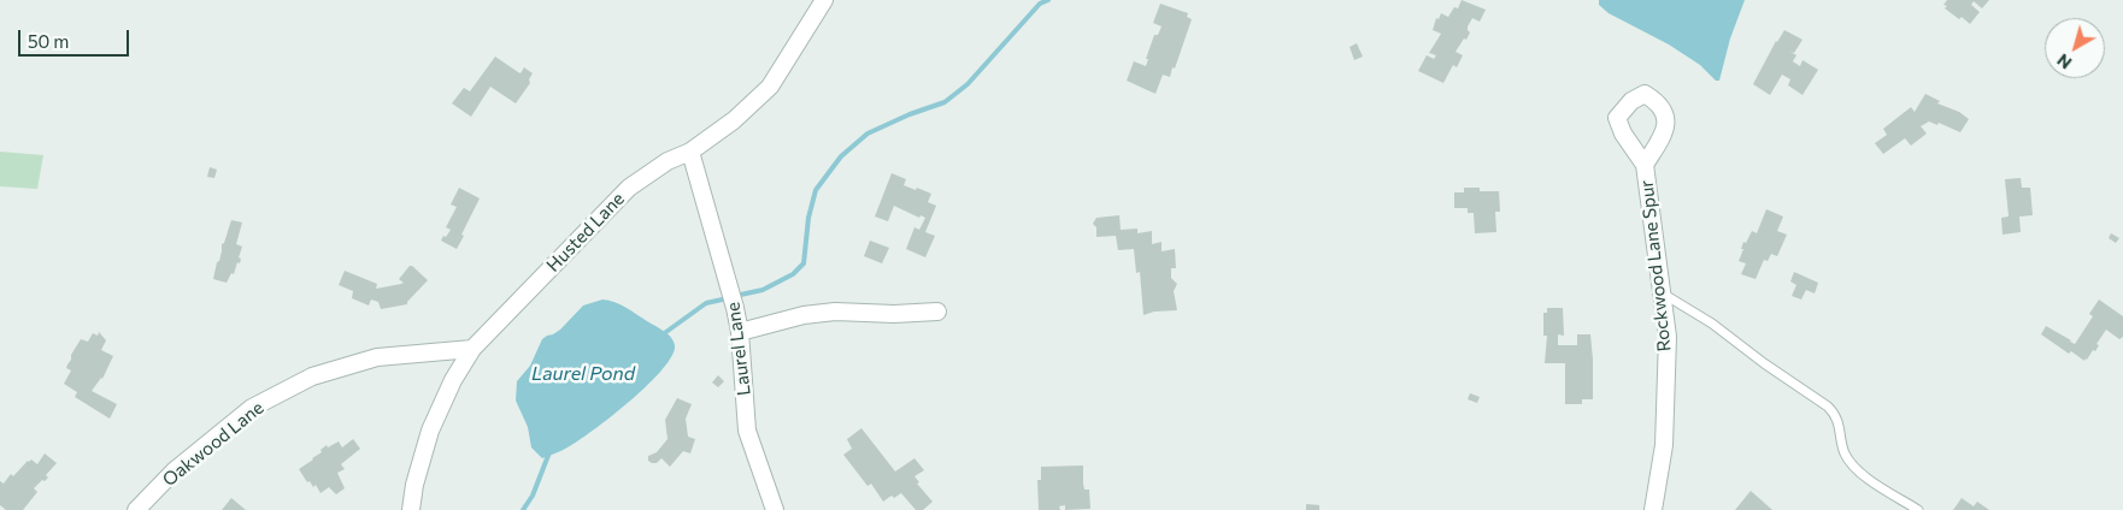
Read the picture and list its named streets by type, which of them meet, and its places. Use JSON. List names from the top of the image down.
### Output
{
  "streets": {
    "street": [
      "Husted Lane",
      "Rockwood Lane Spur",
      "Laurel Lane",
      "Oakwood Lane"
    ]
  },
  "crossings": [
    ["Husted Lane", "Laurel Lane"],
    ["Husted Lane", "Oakwood Lane"]
  ],
  "water": ["Laurel Pond"],
  "scale_bar": "50 m",
  "north": "bottom left"
}
